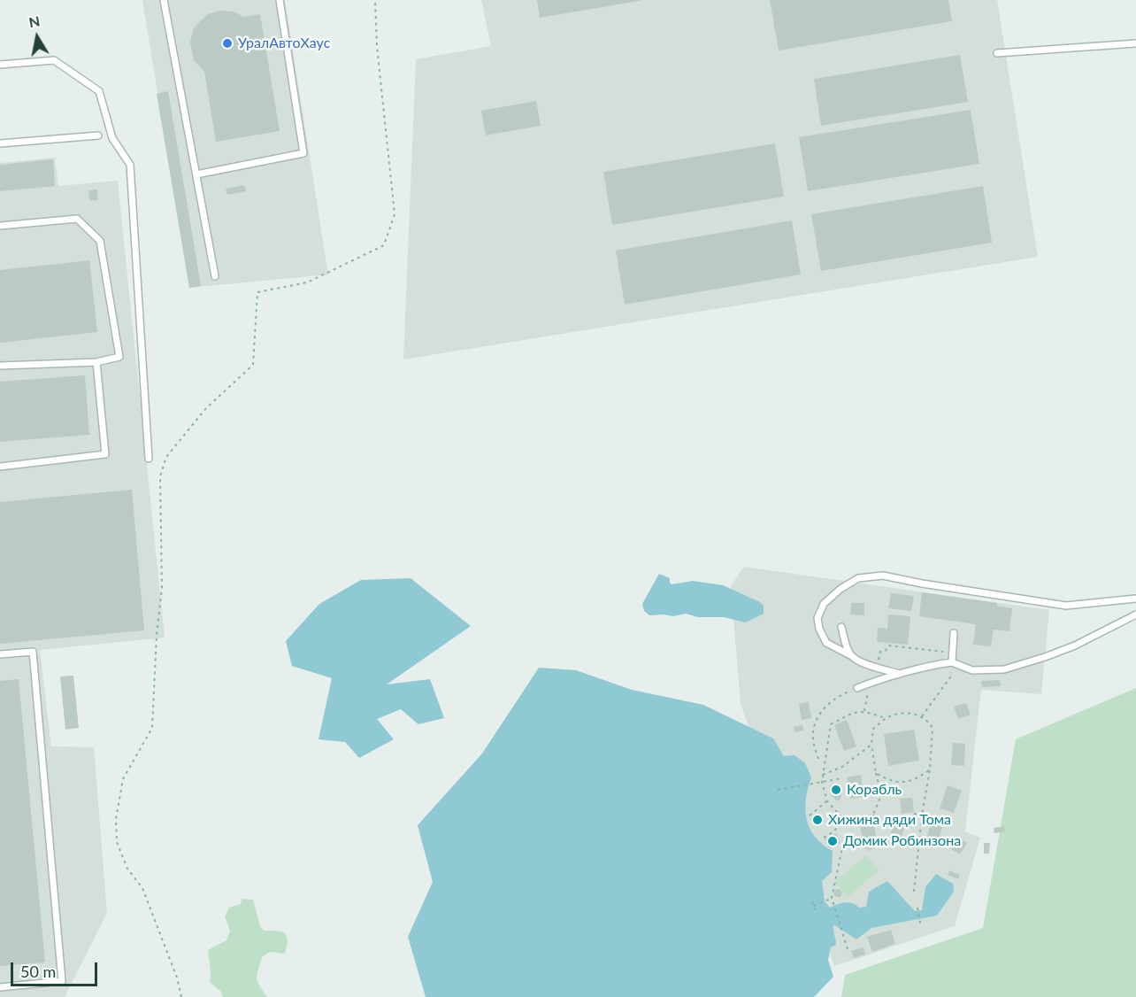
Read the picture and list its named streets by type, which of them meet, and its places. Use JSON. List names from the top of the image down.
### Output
{
  "places": [
    "УралАвтоХаус",
    "Корабль",
    "Хижина дяди Тома",
    "Домик Робинзона"
  ],
  "scale_bar": "50 m",
  "north": "top"
}
